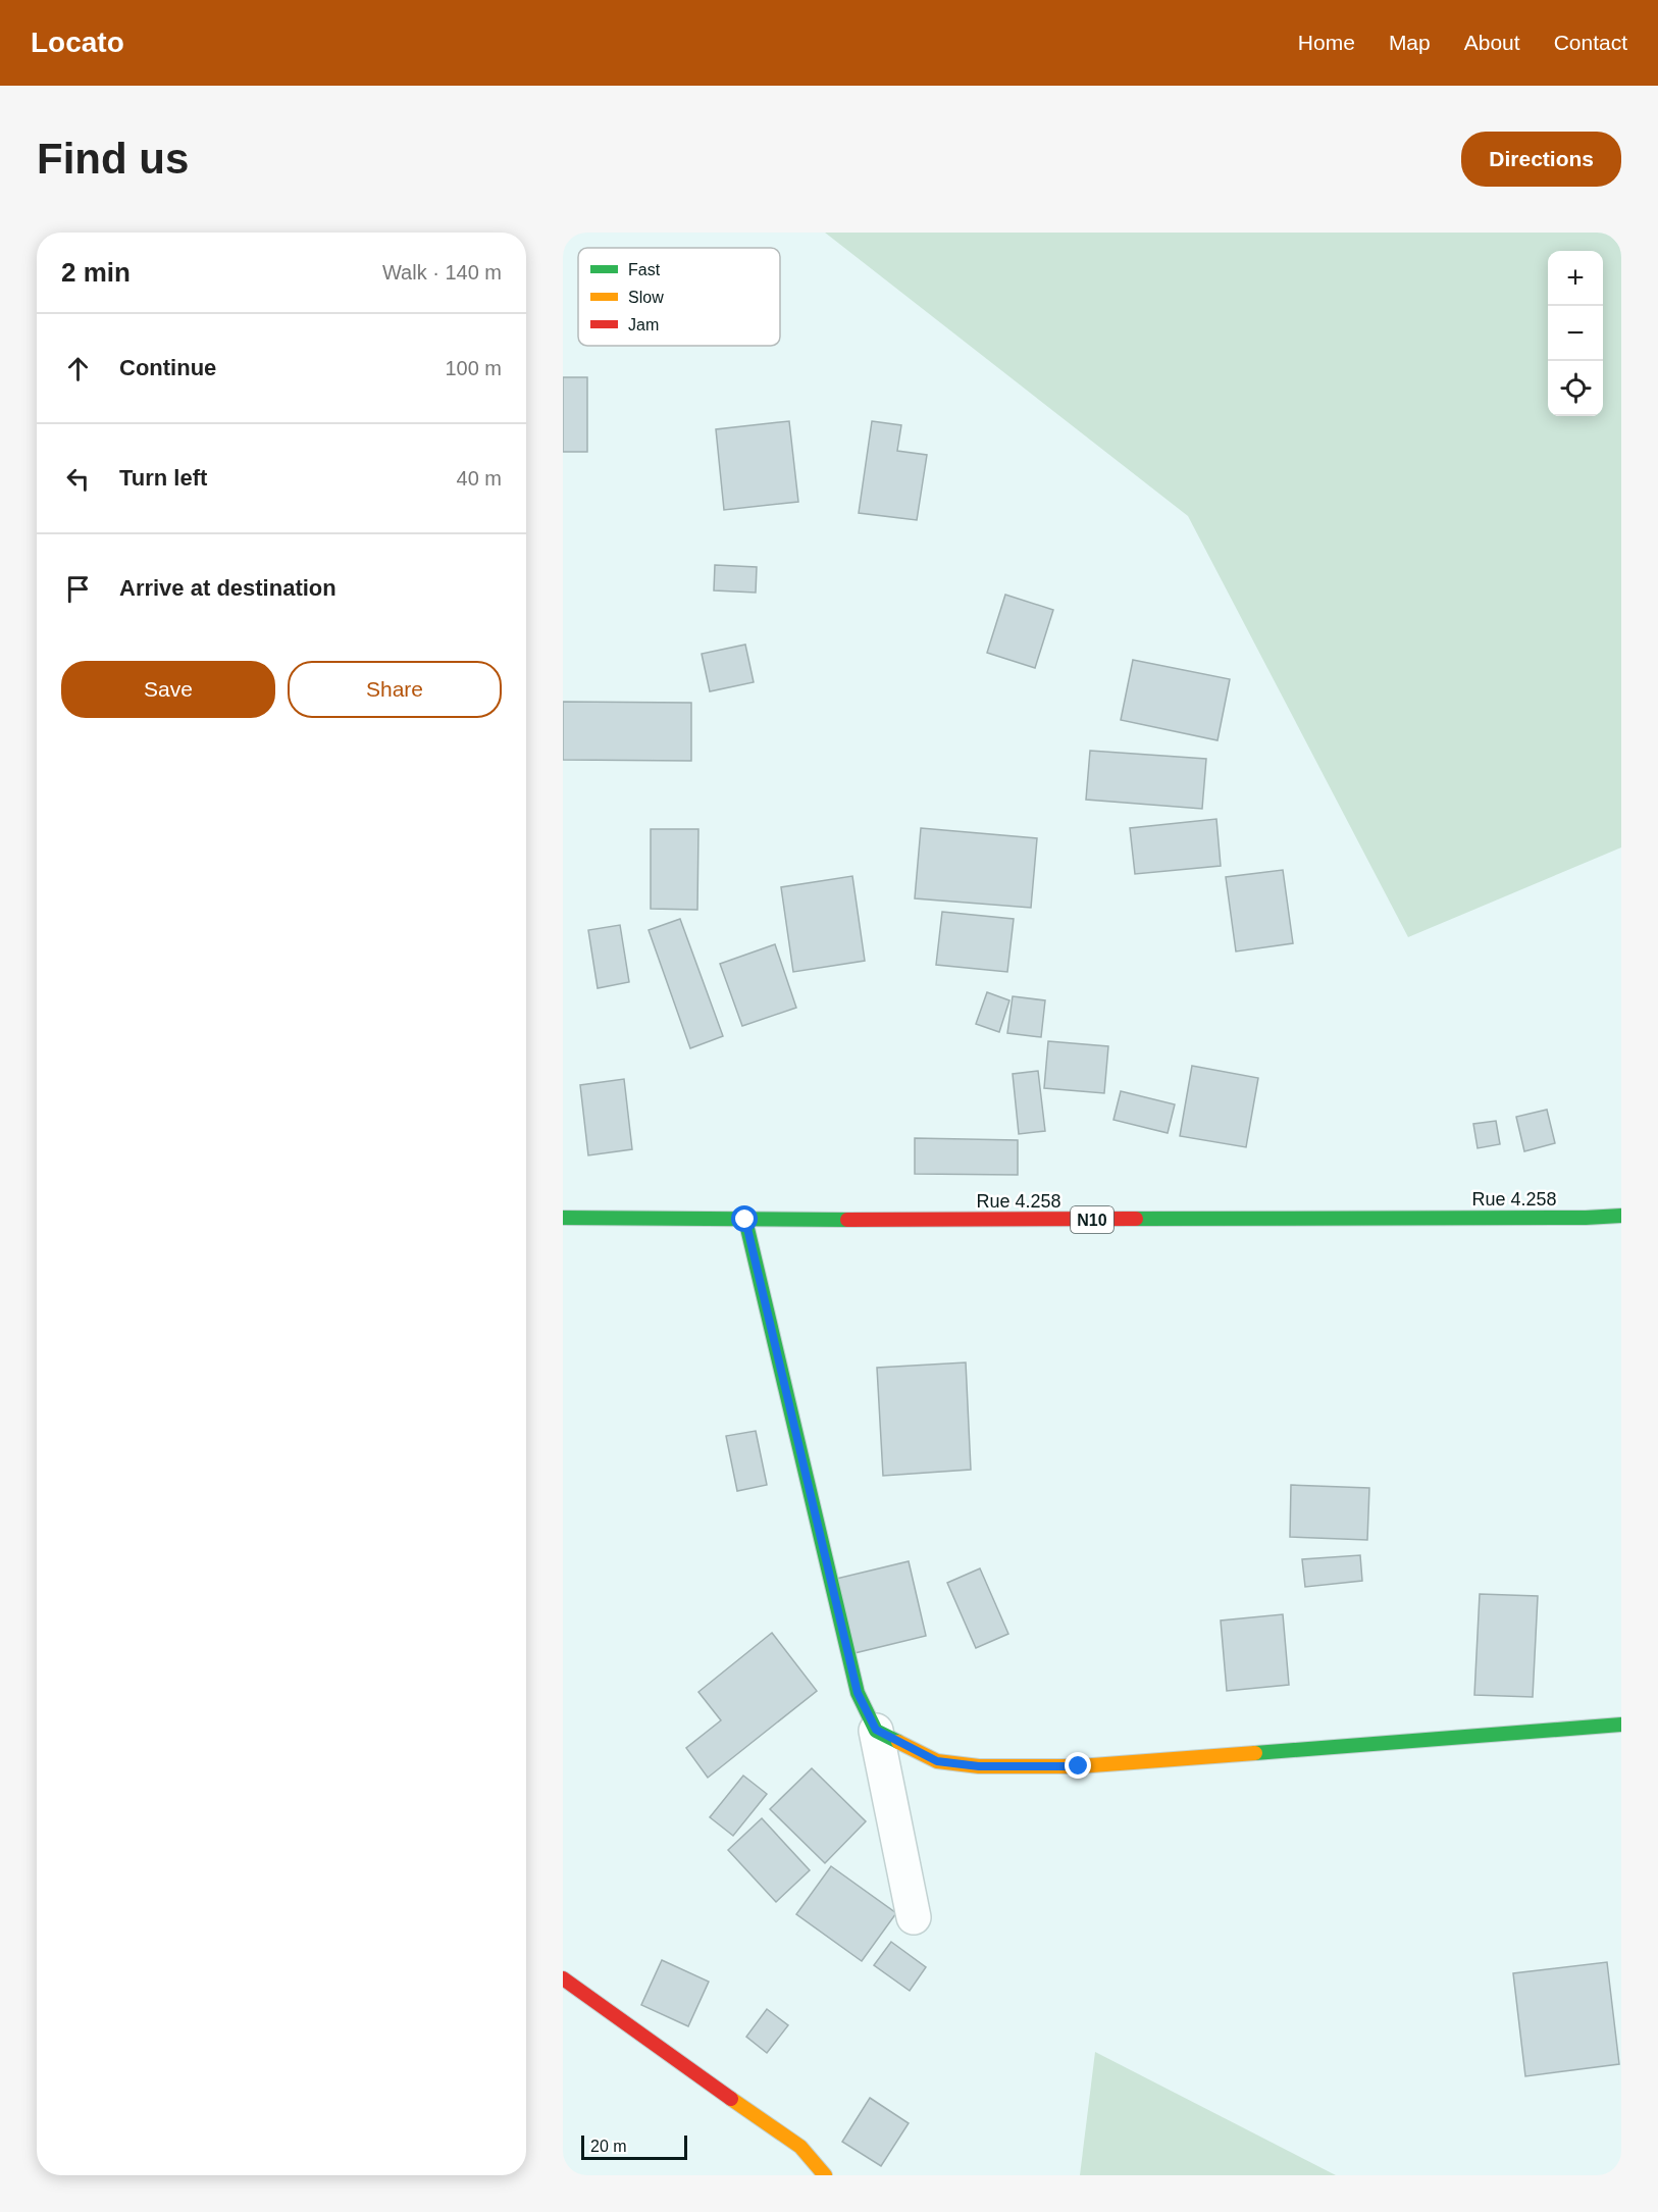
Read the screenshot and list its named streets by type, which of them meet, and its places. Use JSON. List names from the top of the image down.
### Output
{
  "streets": {
    "main road": ["Rue 4.258", "N10"]
  },
  "legend": ["Fast", "Slow", "Jam"],
  "scale_bar": "20 m",
  "page": {
    "header": "Locato",
    "nav": [
      "Home",
      "Map",
      "About",
      "Contact"
    ],
    "buttons": [
      "Directions",
      ["Save", "Share"]
    ],
    "title": "Find us",
    "heading": ["2 min", "Walk · 140 m"],
    "map_buttons": ["+", "−"],
    "list": [
      ["Continue", "100 m"],
      ["Turn left", "40 m"],
      "Arrive at destination"
    ],
    "scale": "20 m"
  }
}
